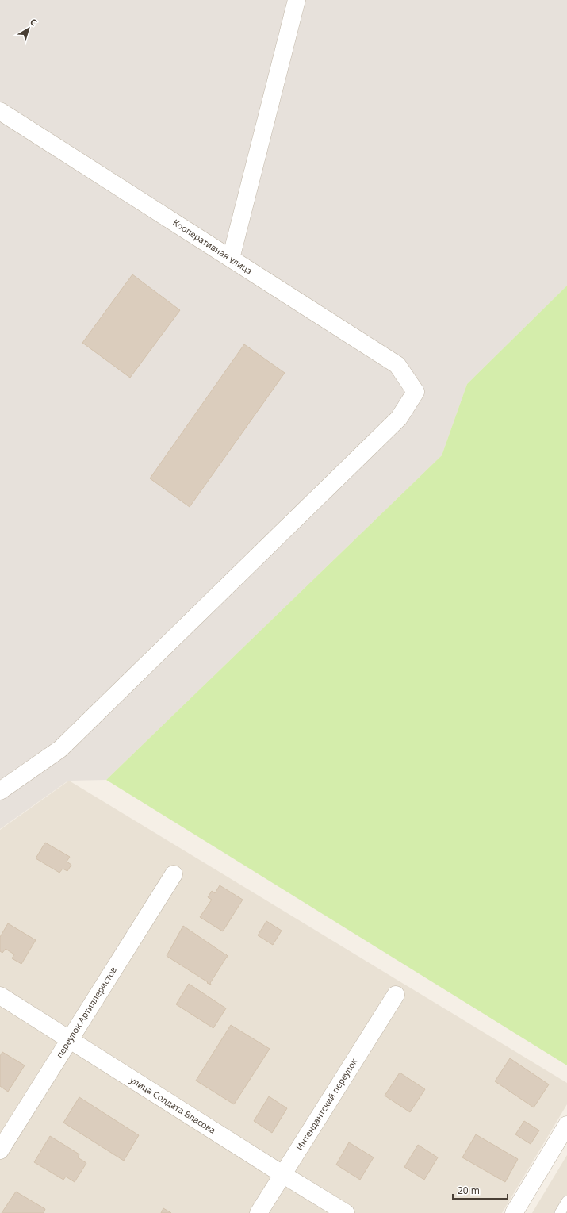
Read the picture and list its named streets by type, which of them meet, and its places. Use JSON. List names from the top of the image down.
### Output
{
  "streets": {
    "street": [
      "Кооперативная улица",
      "переулок Артиллеристов",
      "Интендантский переулок",
      "улица Солдата Власова"
    ]
  },
  "crossings": [
    ["переулок Артиллеристов", "улица Солдата Власова"],
    ["Интендантский переулок", "улица Солдата Власова"]
  ],
  "scale_bar": "20 m",
  "north": "top right"
}
